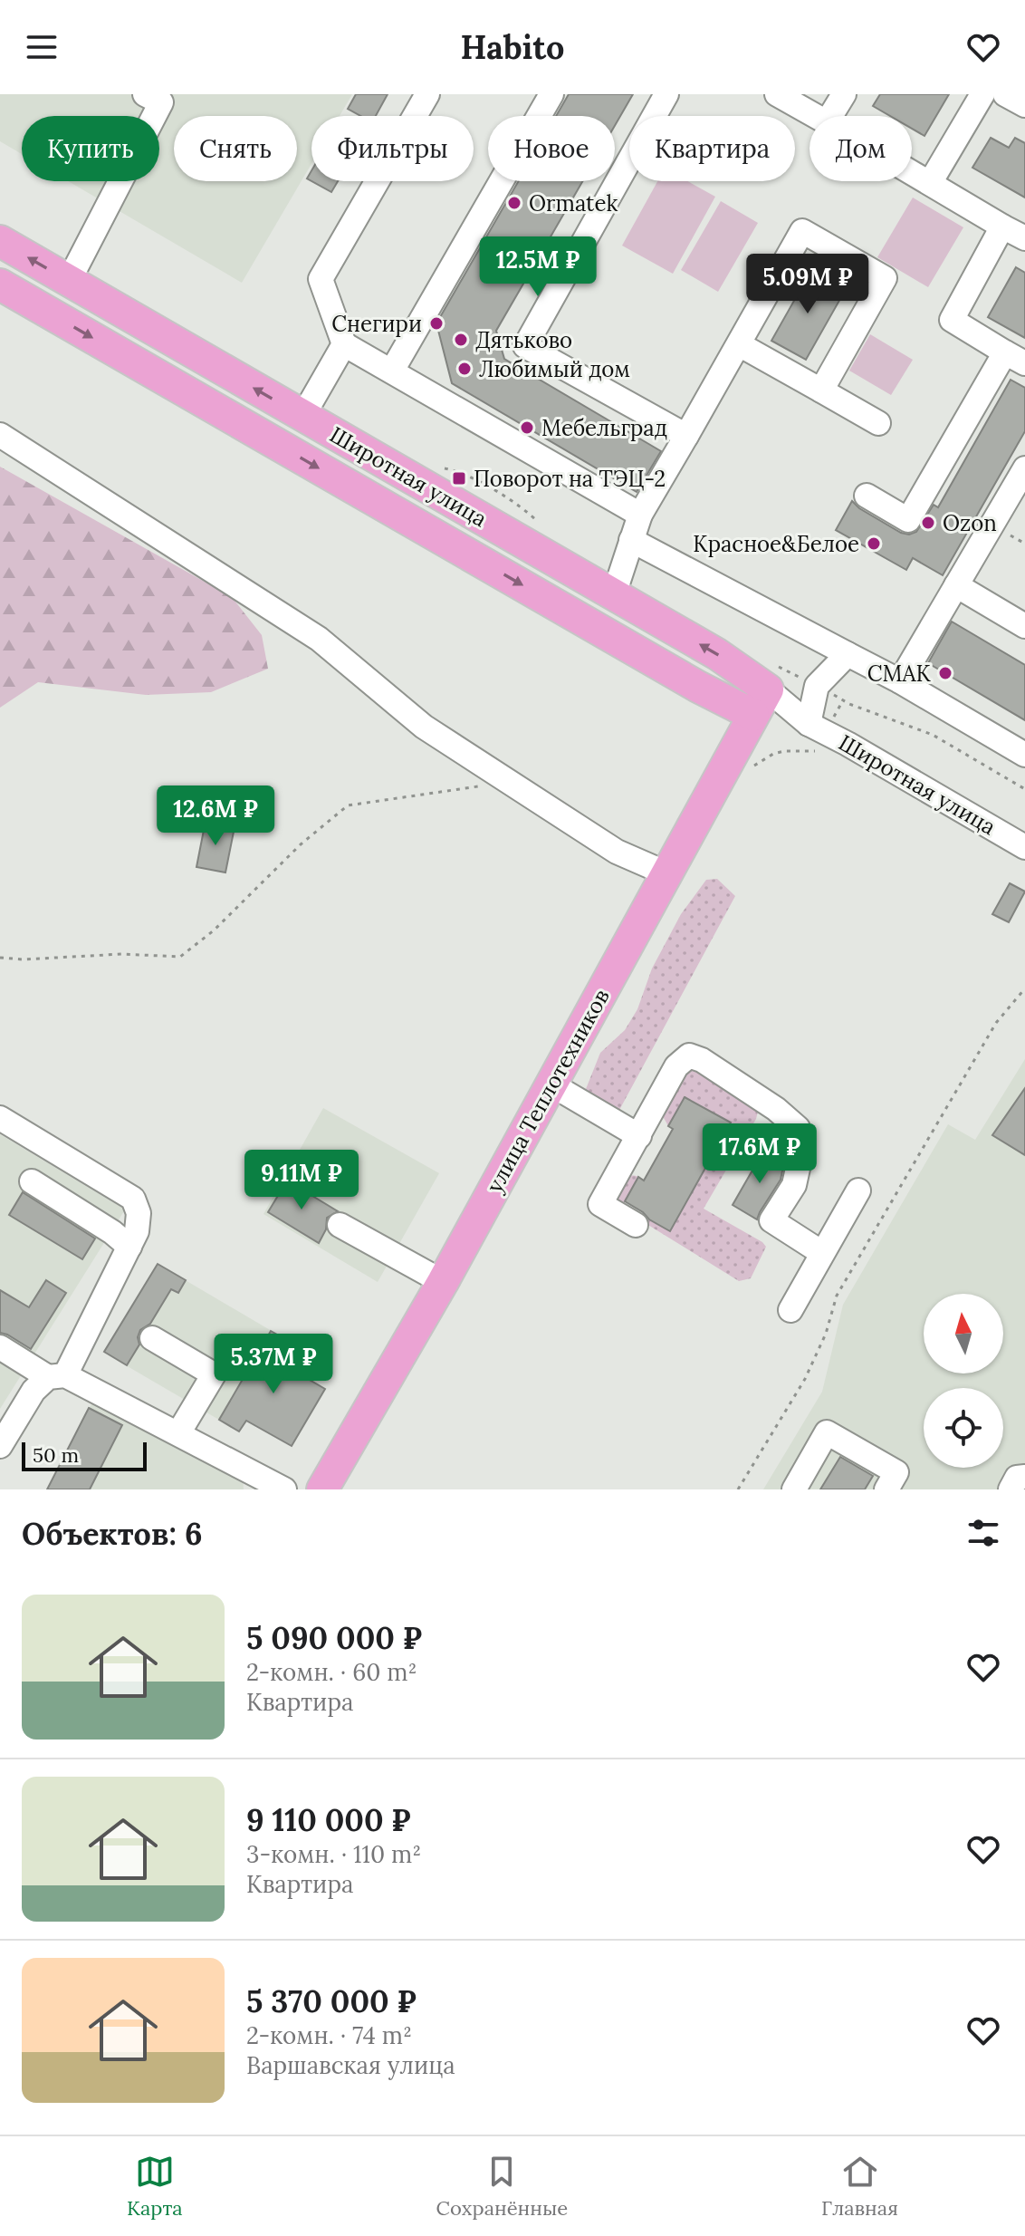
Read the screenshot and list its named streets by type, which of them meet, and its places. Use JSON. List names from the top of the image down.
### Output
{
  "streets": {
    "main road": ["Широтная улица", "улица Теплотехников"]
  },
  "crossings": [
    ["Широтная улица", "улица Теплотехников"]
  ],
  "places": {
    "other": [
      "Ormatek",
      "Снегири",
      "Дятьково",
      "Любимый дом",
      "Мебельград",
      "Ozon",
      "Красное&Белое",
      "СМАК"
    ],
    "transit": ["Поворот на ТЭЦ-2"]
  },
  "scale_bar": "50 m",
  "north": "top",
  "page": {
    "header": "Habito",
    "chip": [
      "Купить",
      "Снять",
      "Фильтры",
      "Новое",
      "Квартира",
      "Дом"
    ],
    "price": [
      "12.5M ₽",
      "5.09M ₽",
      "12.6M ₽",
      "17.6M ₽",
      "9.11M ₽",
      "5.37M ₽"
    ],
    "scale": "50 m",
    "heading": "Объектов: 6",
    "list": [
      {
        "name": "5 090 000 ₽",
        "note": "2-комн. · 60 m² · Квартира"
      },
      {
        "name": "9 110 000 ₽",
        "note": "3-комн. · 110 m² · Квартира"
      },
      {
        "name": "5 370 000 ₽",
        "note": "2-комн. · 74 m² · Варшавская улица"
      }
    ],
    "tabs": ["Карта", "Сохранённые", "Главная"]
  }
}
